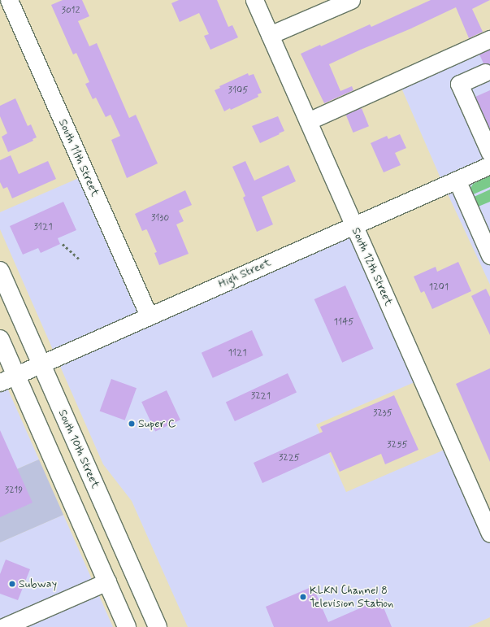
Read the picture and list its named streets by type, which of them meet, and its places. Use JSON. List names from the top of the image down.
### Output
{
  "streets": {
    "main road": ["South 10th Street"],
    "street": ["South 11th Street", "South 12th Street", "High Street"]
  },
  "crossings": [
    ["South 11th Street", "High Street"],
    ["South 12th Street", "High Street"],
    ["High Street", "South 10th Street"]
  ],
  "places": ["Super C", "Subway", "KLKN Channel 8 Television Station"],
  "house_numbers": [
    "3012",
    "3105",
    "3130",
    "3121",
    "1201",
    "1145",
    "1121",
    "3221",
    "3235",
    "3255",
    "3225",
    "3219"
  ]
}
